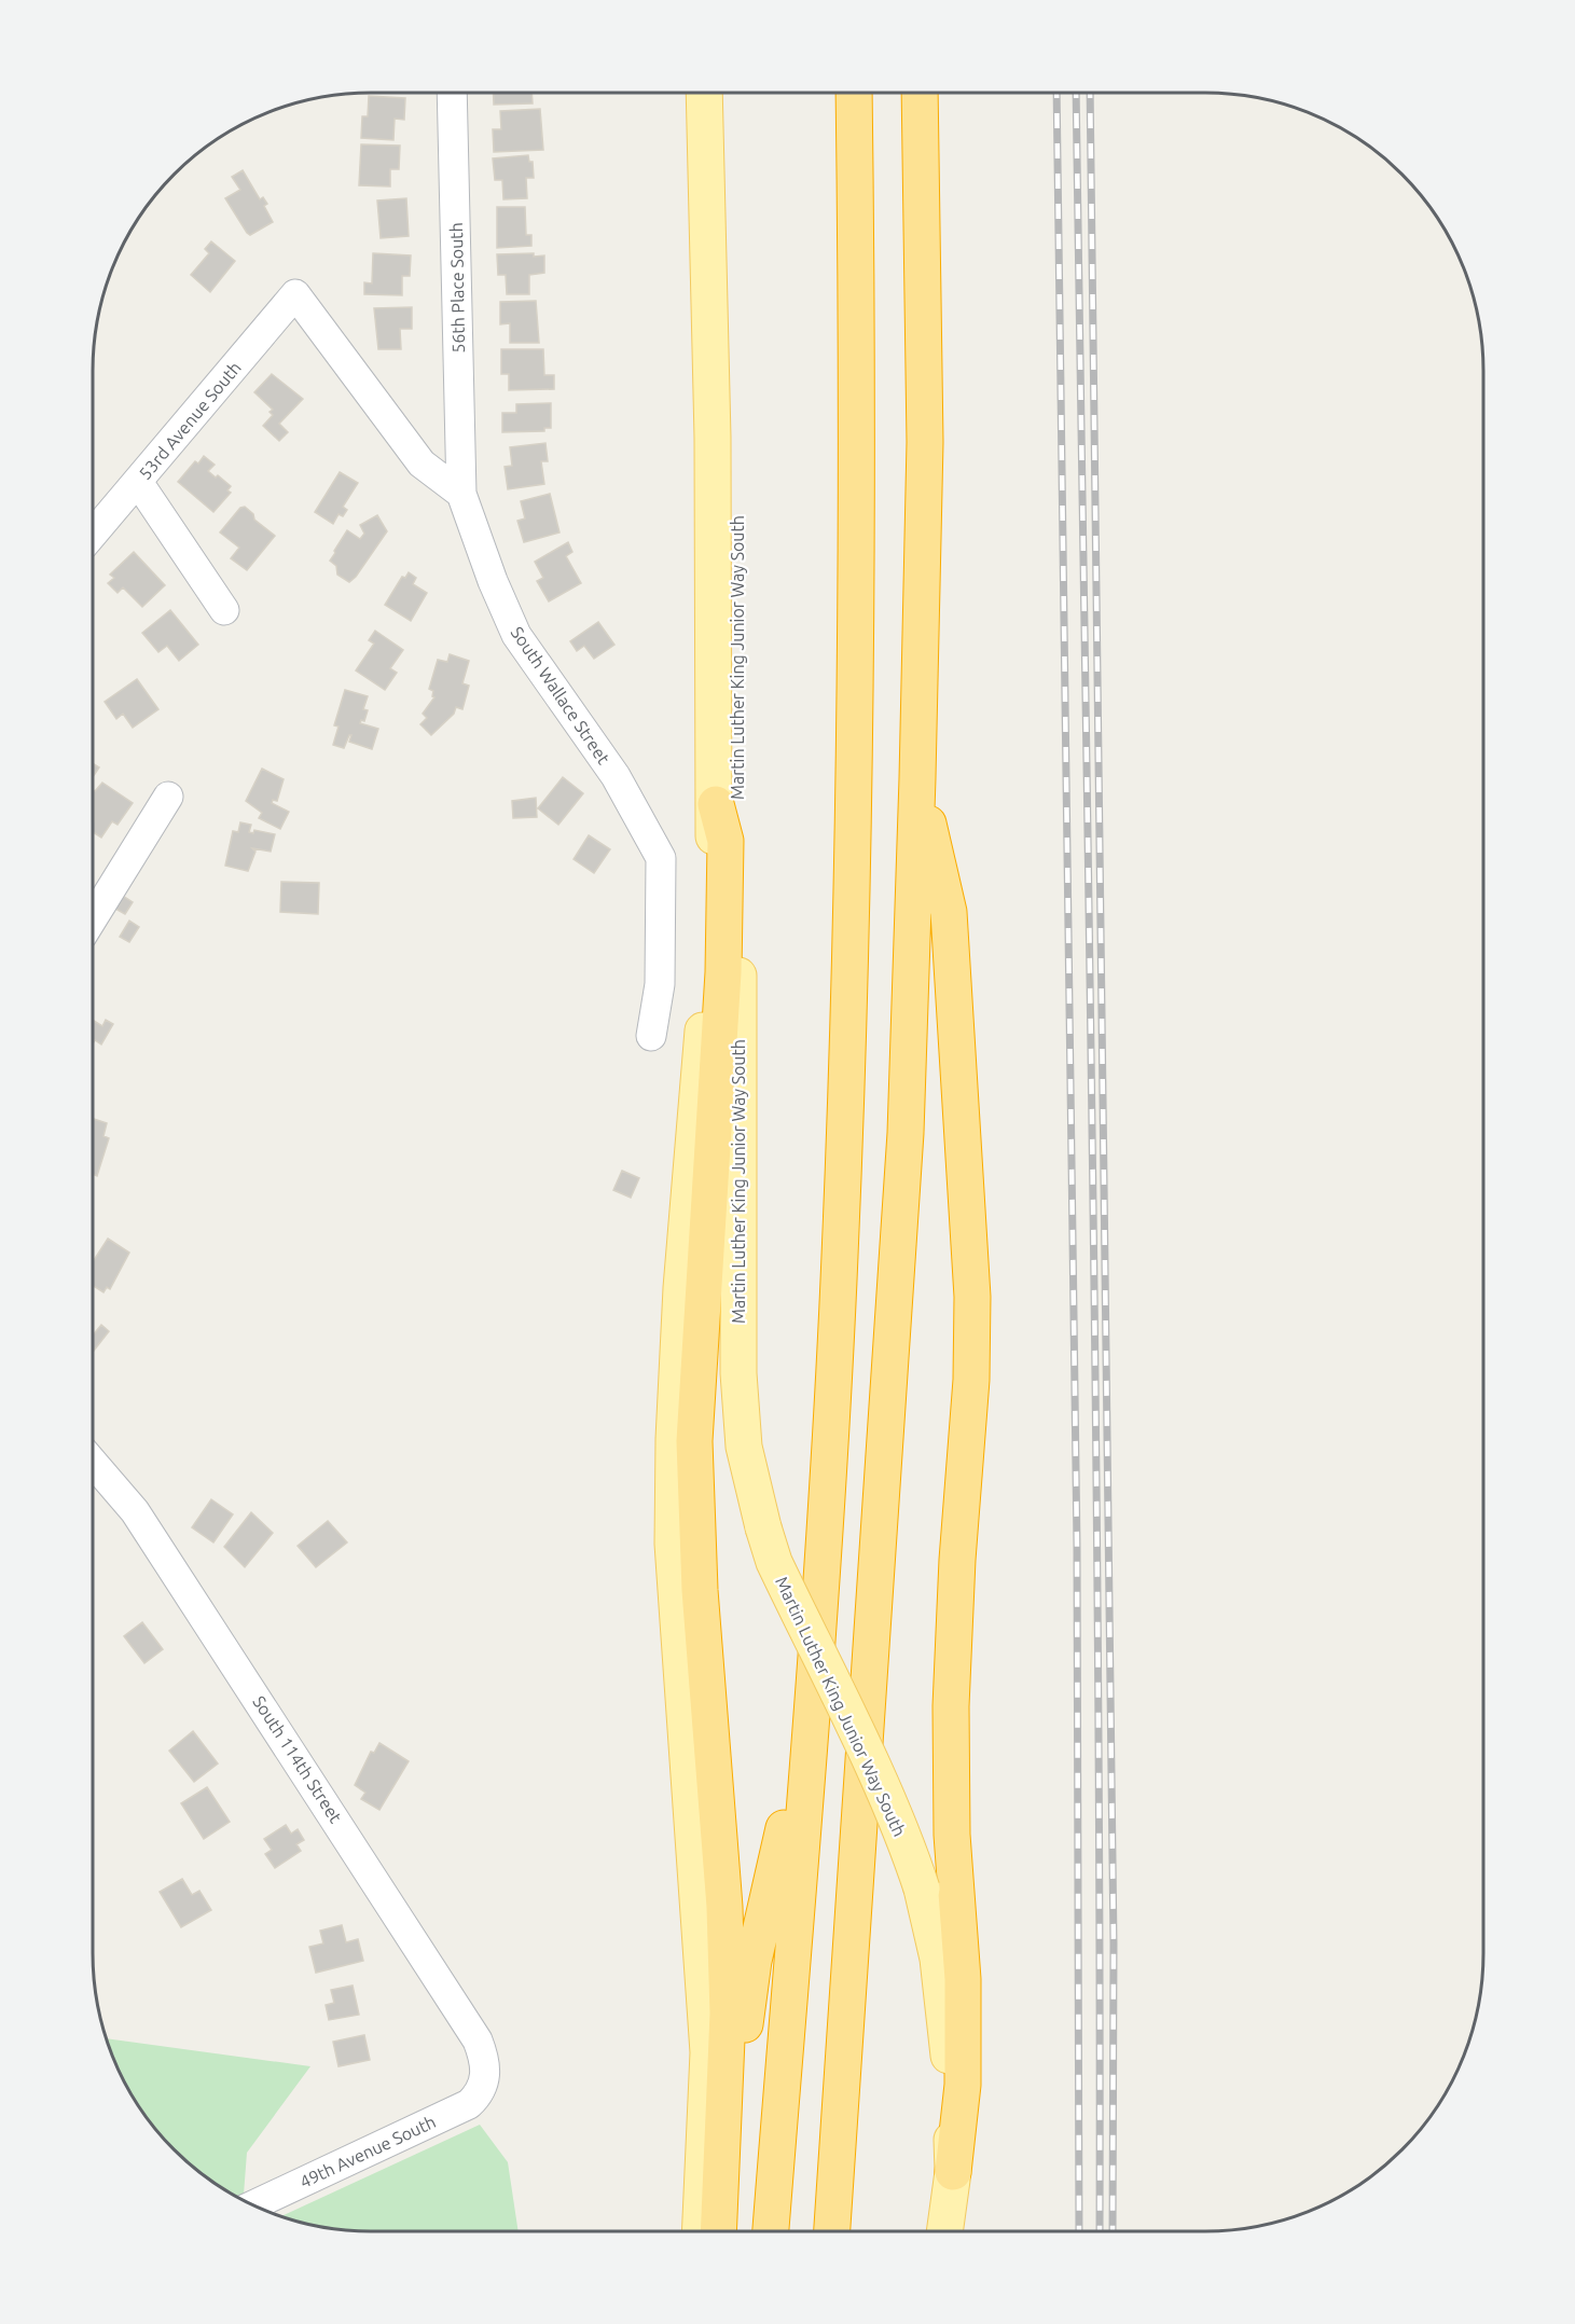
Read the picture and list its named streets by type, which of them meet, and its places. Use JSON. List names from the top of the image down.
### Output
{
  "streets": {
    "main road": ["Martin Luther King Junior Way South"],
    "street": [
      "56th Place South",
      "53rd Avenue South",
      "South Wallace Street",
      "South 114th Street",
      "49th Avenue South"
    ]
  },
  "crossings": [
    ["56th Place South", "53rd Avenue South"],
    ["56th Place South", "South Wallace Street"],
    ["53rd Avenue South", "South Wallace Street"],
    ["South 114th Street", "49th Avenue South"]
  ]
}
